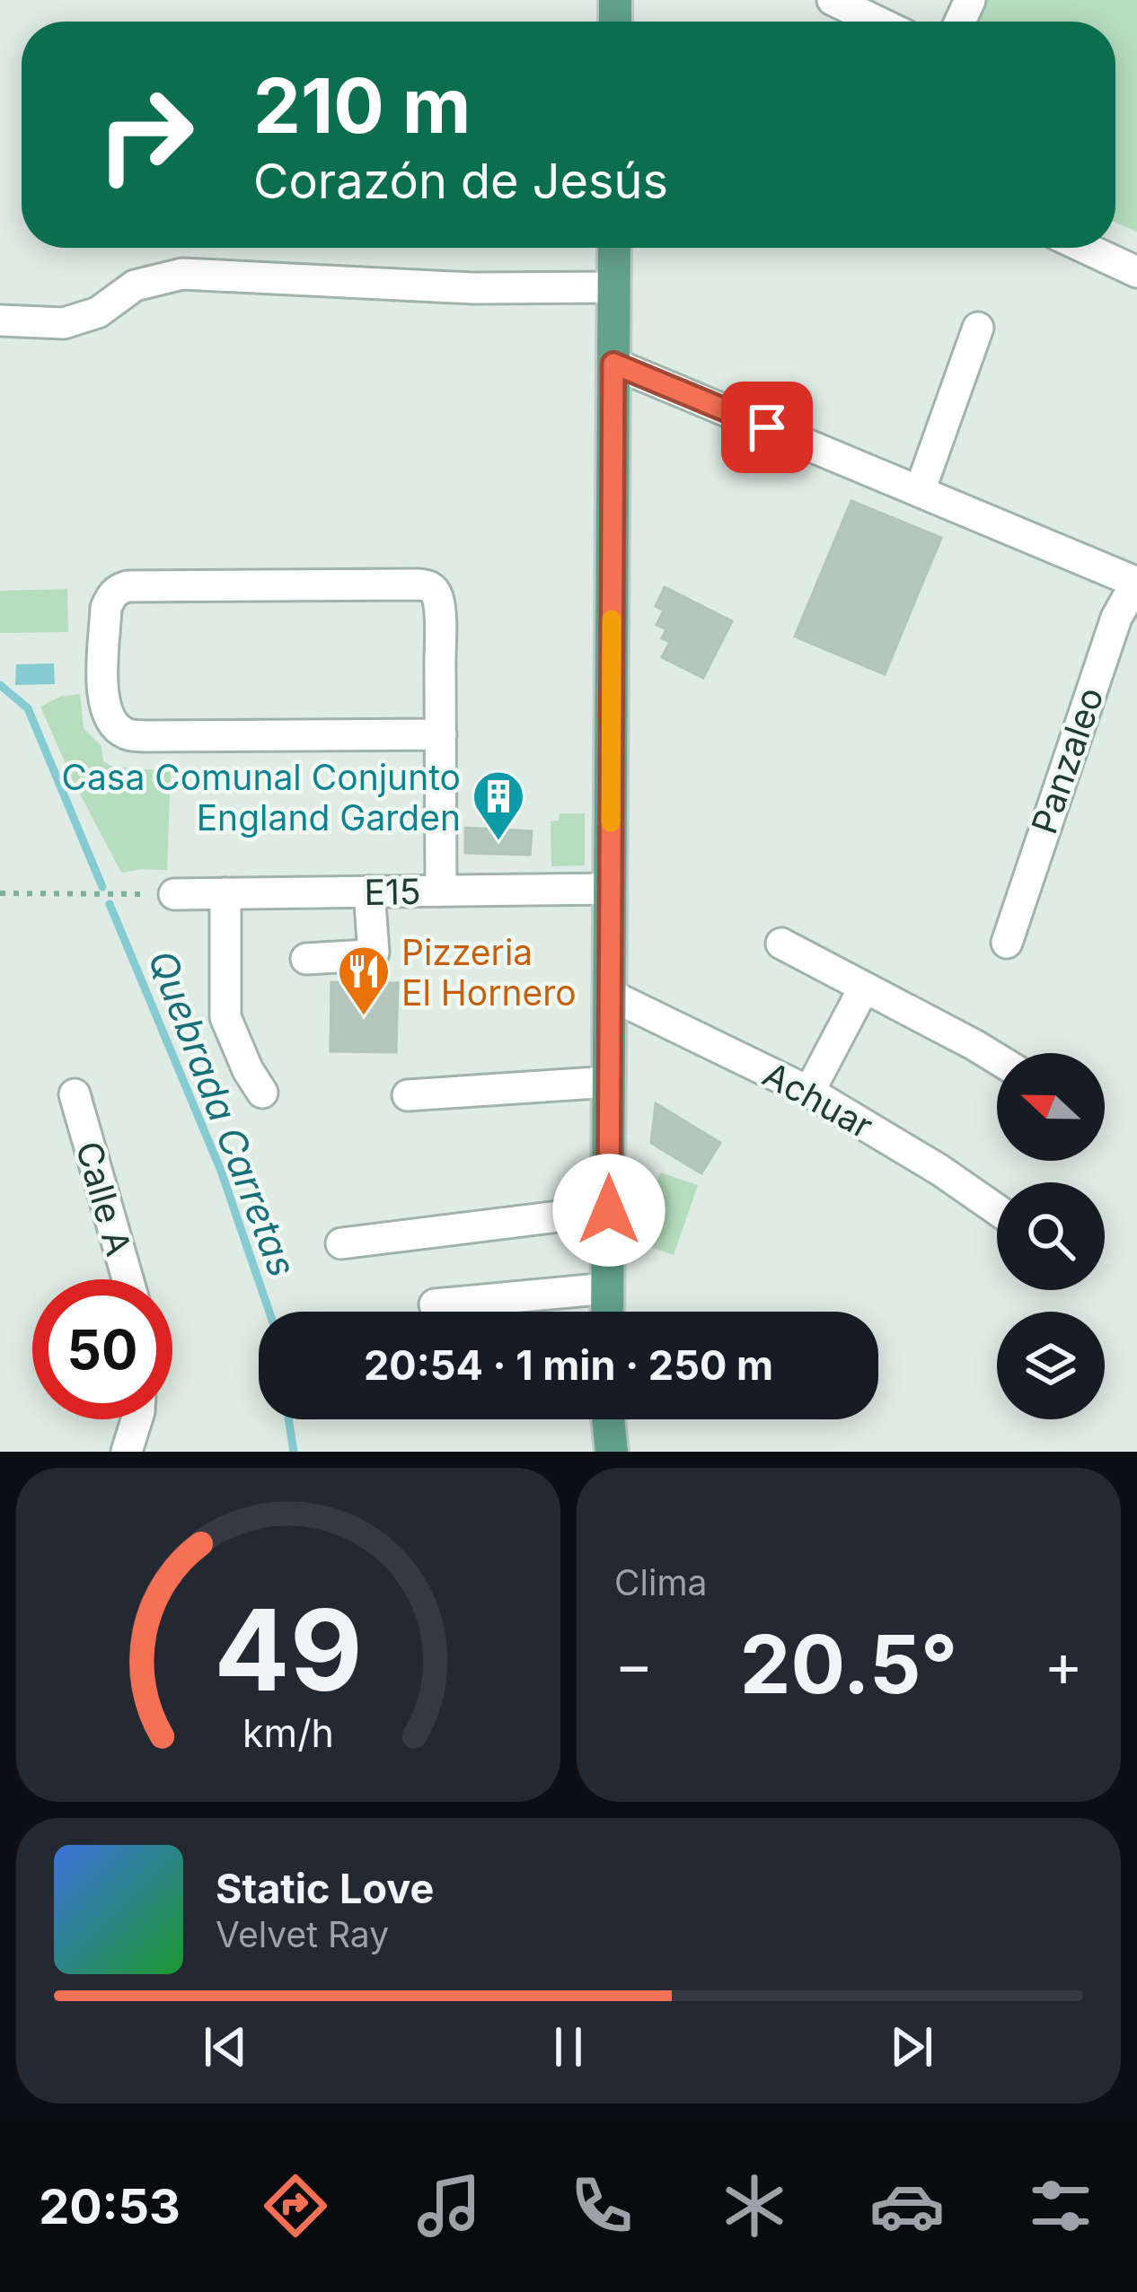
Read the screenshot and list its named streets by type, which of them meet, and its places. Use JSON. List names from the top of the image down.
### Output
{
  "streets": {
    "street": [
      "Panzaleo",
      "E15",
      "Achuar",
      "Calle A"
    ]
  },
  "water": ["Quebrada Carretas"],
  "places": {
    "building": ["Casa Comunal Conjunto England Garden"],
    "restaurant": ["Pizzeria El Hornero"]
  },
  "north": "left",
  "page": {
    "turn": ["210 m", "Corazón de Jesús"],
    "limit": "50",
    "trip": "20:54 · 1 min · 250 m",
    "tile": "Clima",
    "heat": ["−", "20.5°", "+"],
    "song": ["Static Love", "Velvet Ray"],
    "tabs": "20:53",
    "gauge": ["49", "km/h"]
  }
}
